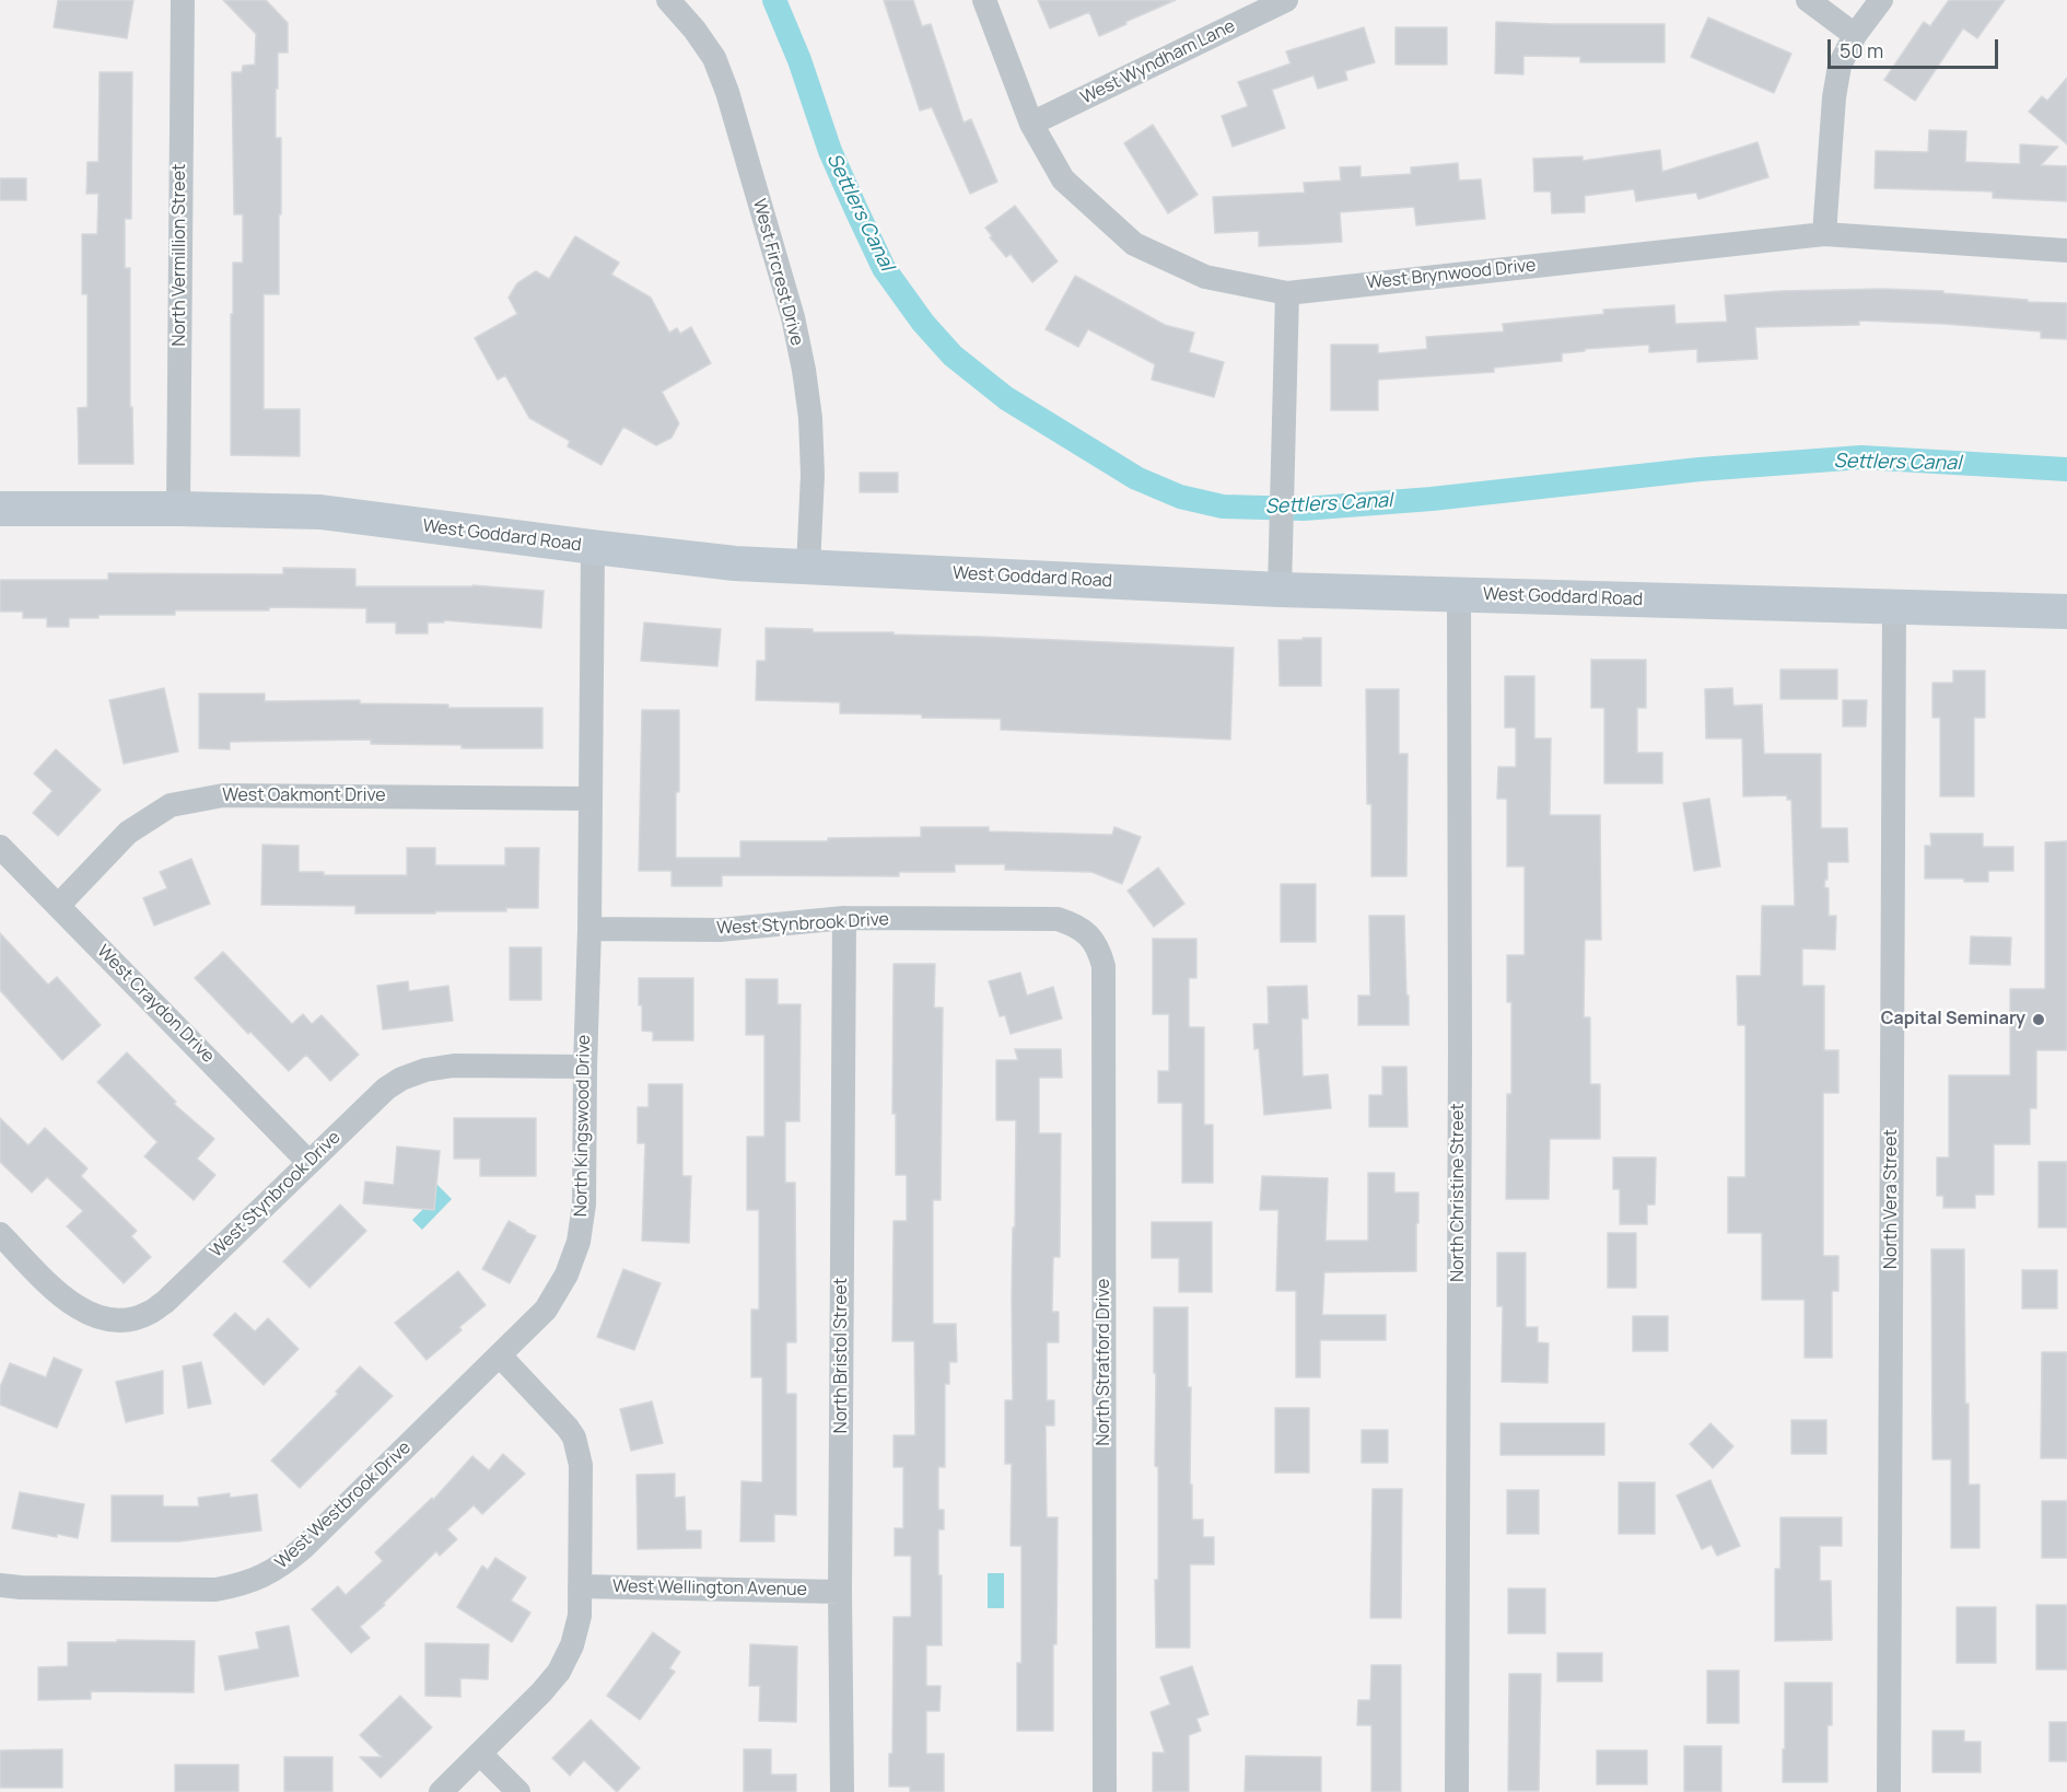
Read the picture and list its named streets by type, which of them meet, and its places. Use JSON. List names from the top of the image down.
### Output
{
  "streets": {
    "street": [
      "West Wyndham Lane",
      "North Vermillion Street",
      "West Fircrest Drive",
      "West Brynwood Drive",
      "West Goddard Road",
      "West Oakmont Drive",
      "West Stynbrook Drive",
      "West Craydon Drive",
      "North Kingswood Drive",
      "North Christine Street",
      "North Vera Street",
      "North Bristol Street",
      "North Stratford Drive",
      "West Westbrook Drive",
      "West Wellington Avenue"
    ]
  },
  "crossings": [
    ["West Wyndham Lane", "West Brynwood Drive"],
    ["North Vermillion Street", "West Goddard Road"],
    ["West Fircrest Drive", "West Goddard Road"],
    ["West Goddard Road", "North Kingswood Drive"],
    ["West Goddard Road", "North Christine Street"],
    ["West Goddard Road", "North Vera Street"],
    ["West Oakmont Drive", "West Craydon Drive"],
    ["West Oakmont Drive", "North Kingswood Drive"],
    ["West Stynbrook Drive", "West Craydon Drive"],
    ["West Stynbrook Drive", "North Kingswood Drive"],
    ["West Stynbrook Drive", "North Bristol Street"],
    ["West Stynbrook Drive", "North Stratford Drive"],
    ["North Kingswood Drive", "West Westbrook Drive"],
    ["North Bristol Street", "West Wellington Avenue"]
  ],
  "water": ["Settlers Canal"],
  "places": ["Capital Seminary"],
  "scale_bar": "50 m"
}
